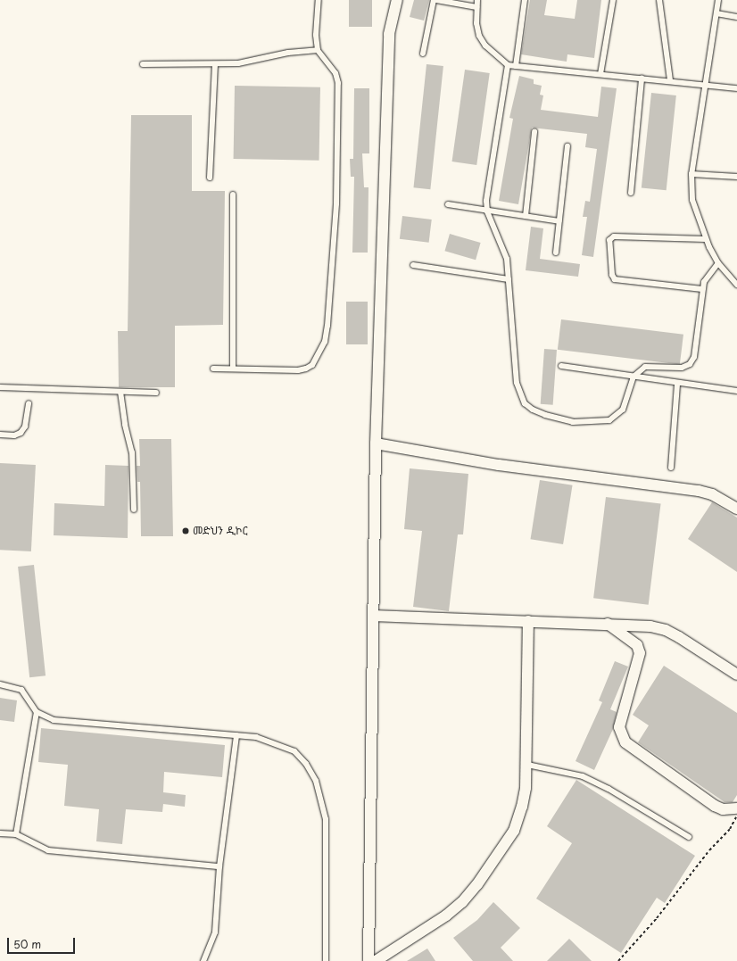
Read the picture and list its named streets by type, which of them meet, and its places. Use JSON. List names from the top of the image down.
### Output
{
  "places": ["መድህን ዲኮር"],
  "scale_bar": "50 m"
}
